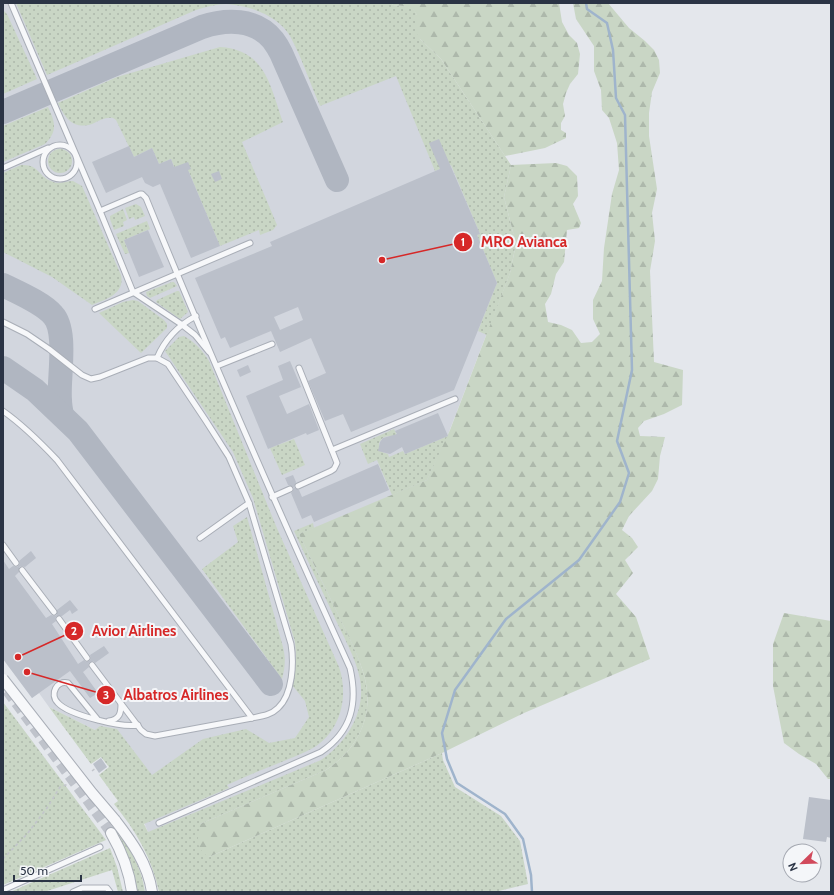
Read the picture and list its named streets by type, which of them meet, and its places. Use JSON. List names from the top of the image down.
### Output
{
  "places": ["MRO Avianca", "Avior Airlines", "Albatros Airlines"],
  "scale_bar": "50 m",
  "north": "bottom left"
}
